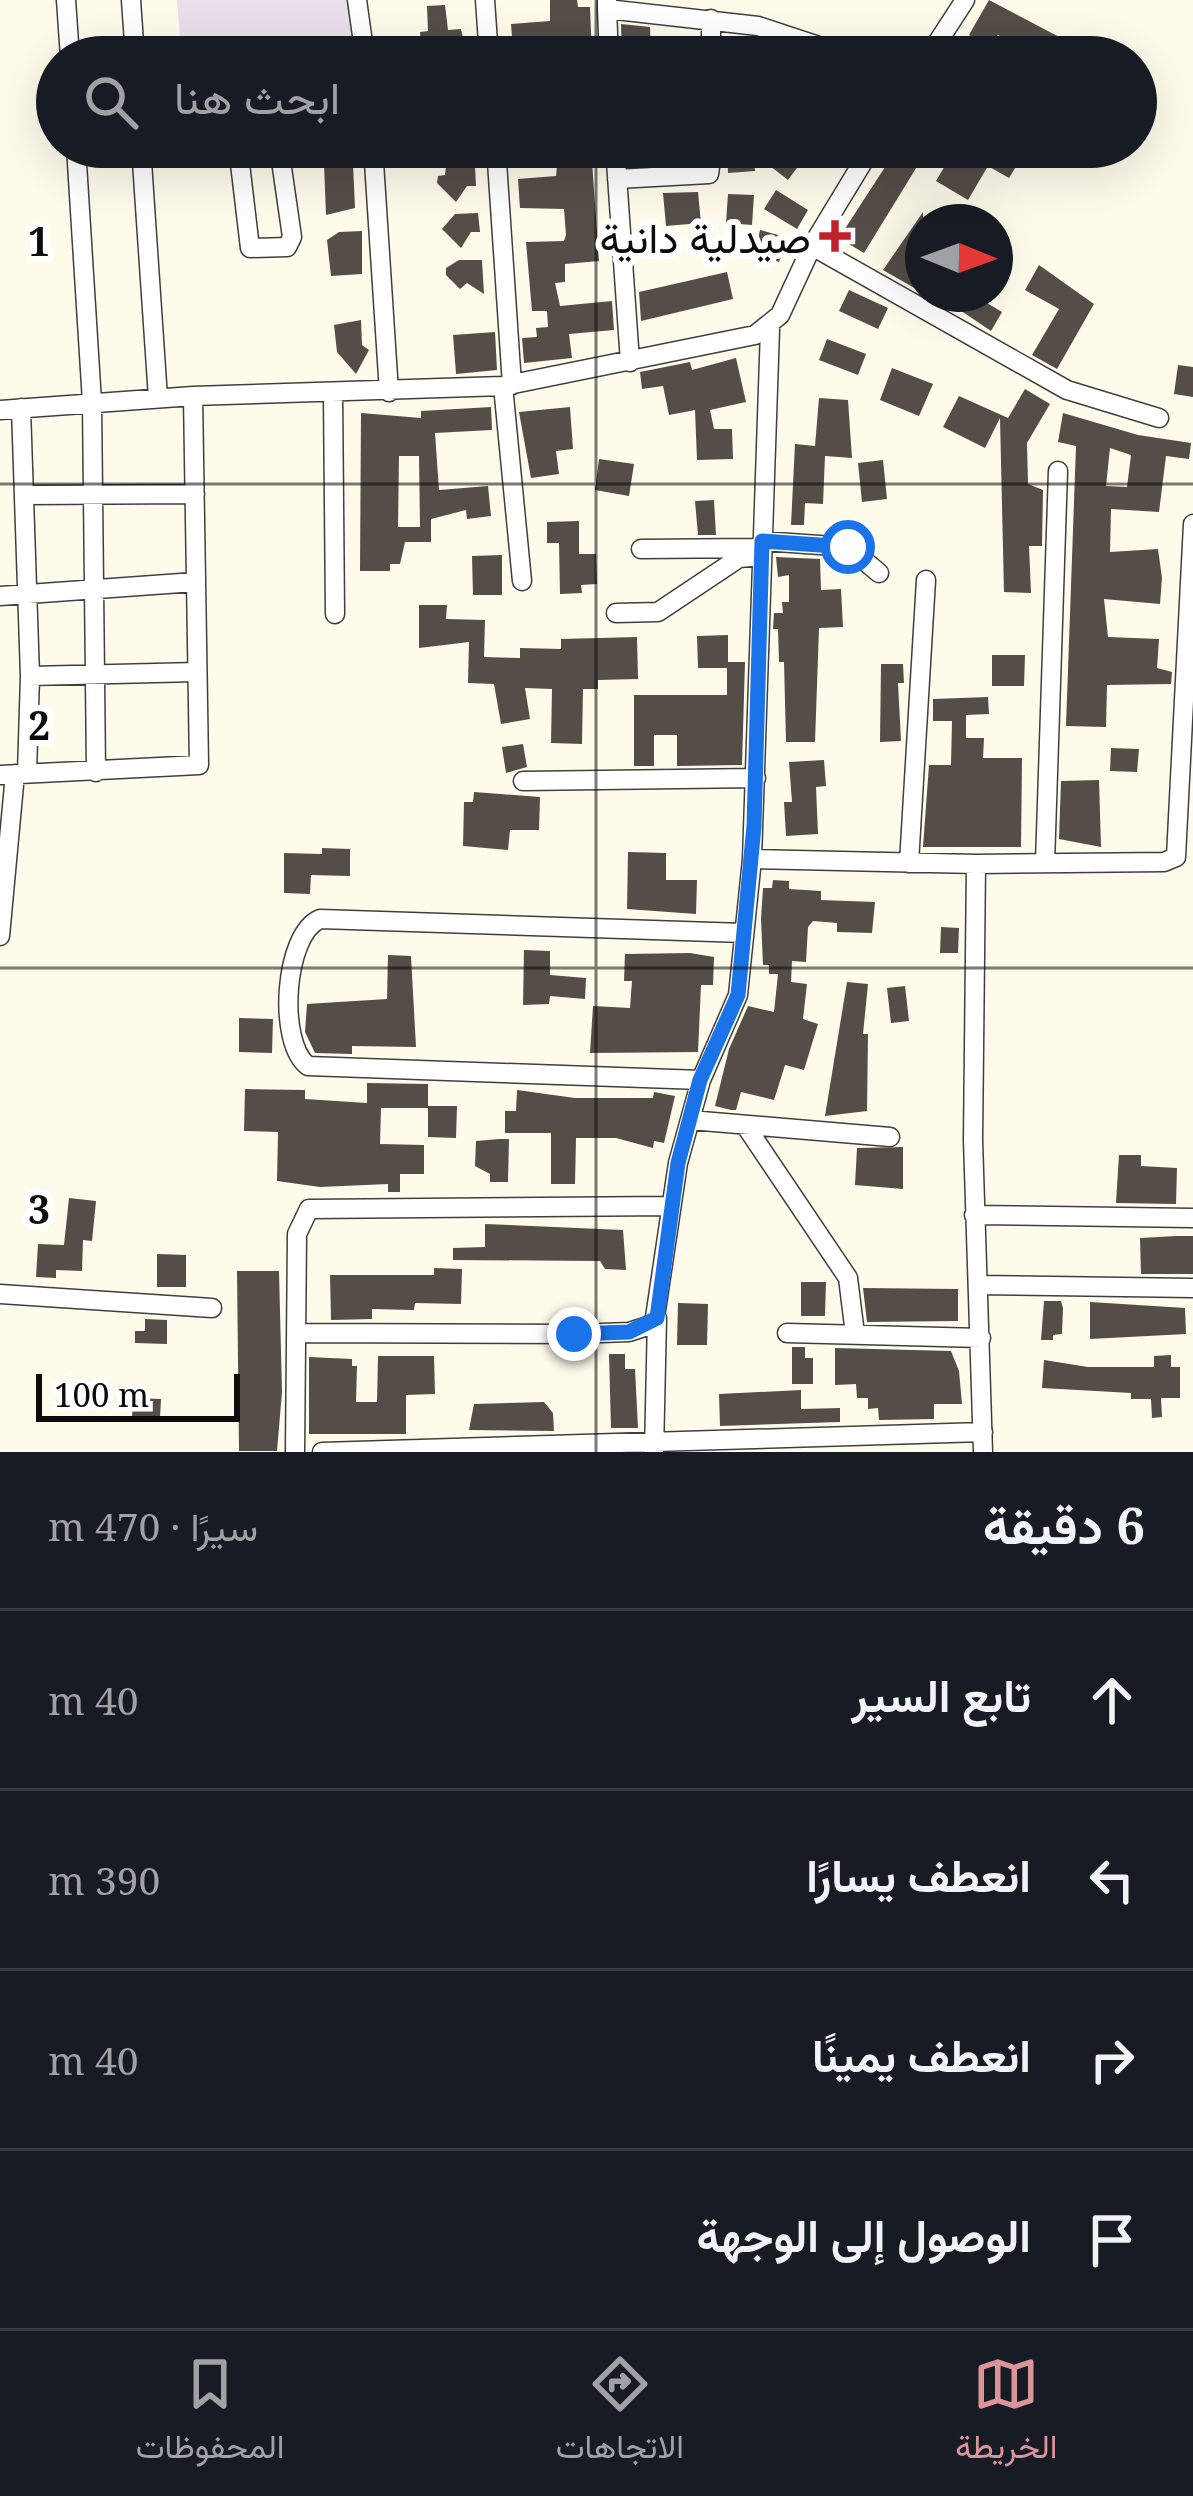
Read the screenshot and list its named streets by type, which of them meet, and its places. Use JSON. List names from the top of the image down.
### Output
{
  "places": {
    "health": ["صيدلية دانية"]
  },
  "scale_bar": "100 m",
  "north": "right",
  "page": {
    "search": "ابحث هنا",
    "scale": "100 m",
    "heading": ["6 دقيقة", "سيرًا · 470 m"],
    "list": [
      ["تابع السير", "40 m"],
      ["انعطف يسارًا", "390 m"],
      ["انعطف يمينًا", "40 m"],
      "الوصول إلى الوجهة"
    ],
    "nav": ["الخريطة", "الاتجاهات", "المحفوظات"]
  },
  "grid": {
    "rows": ["1", "2", "3"]
  }
}
